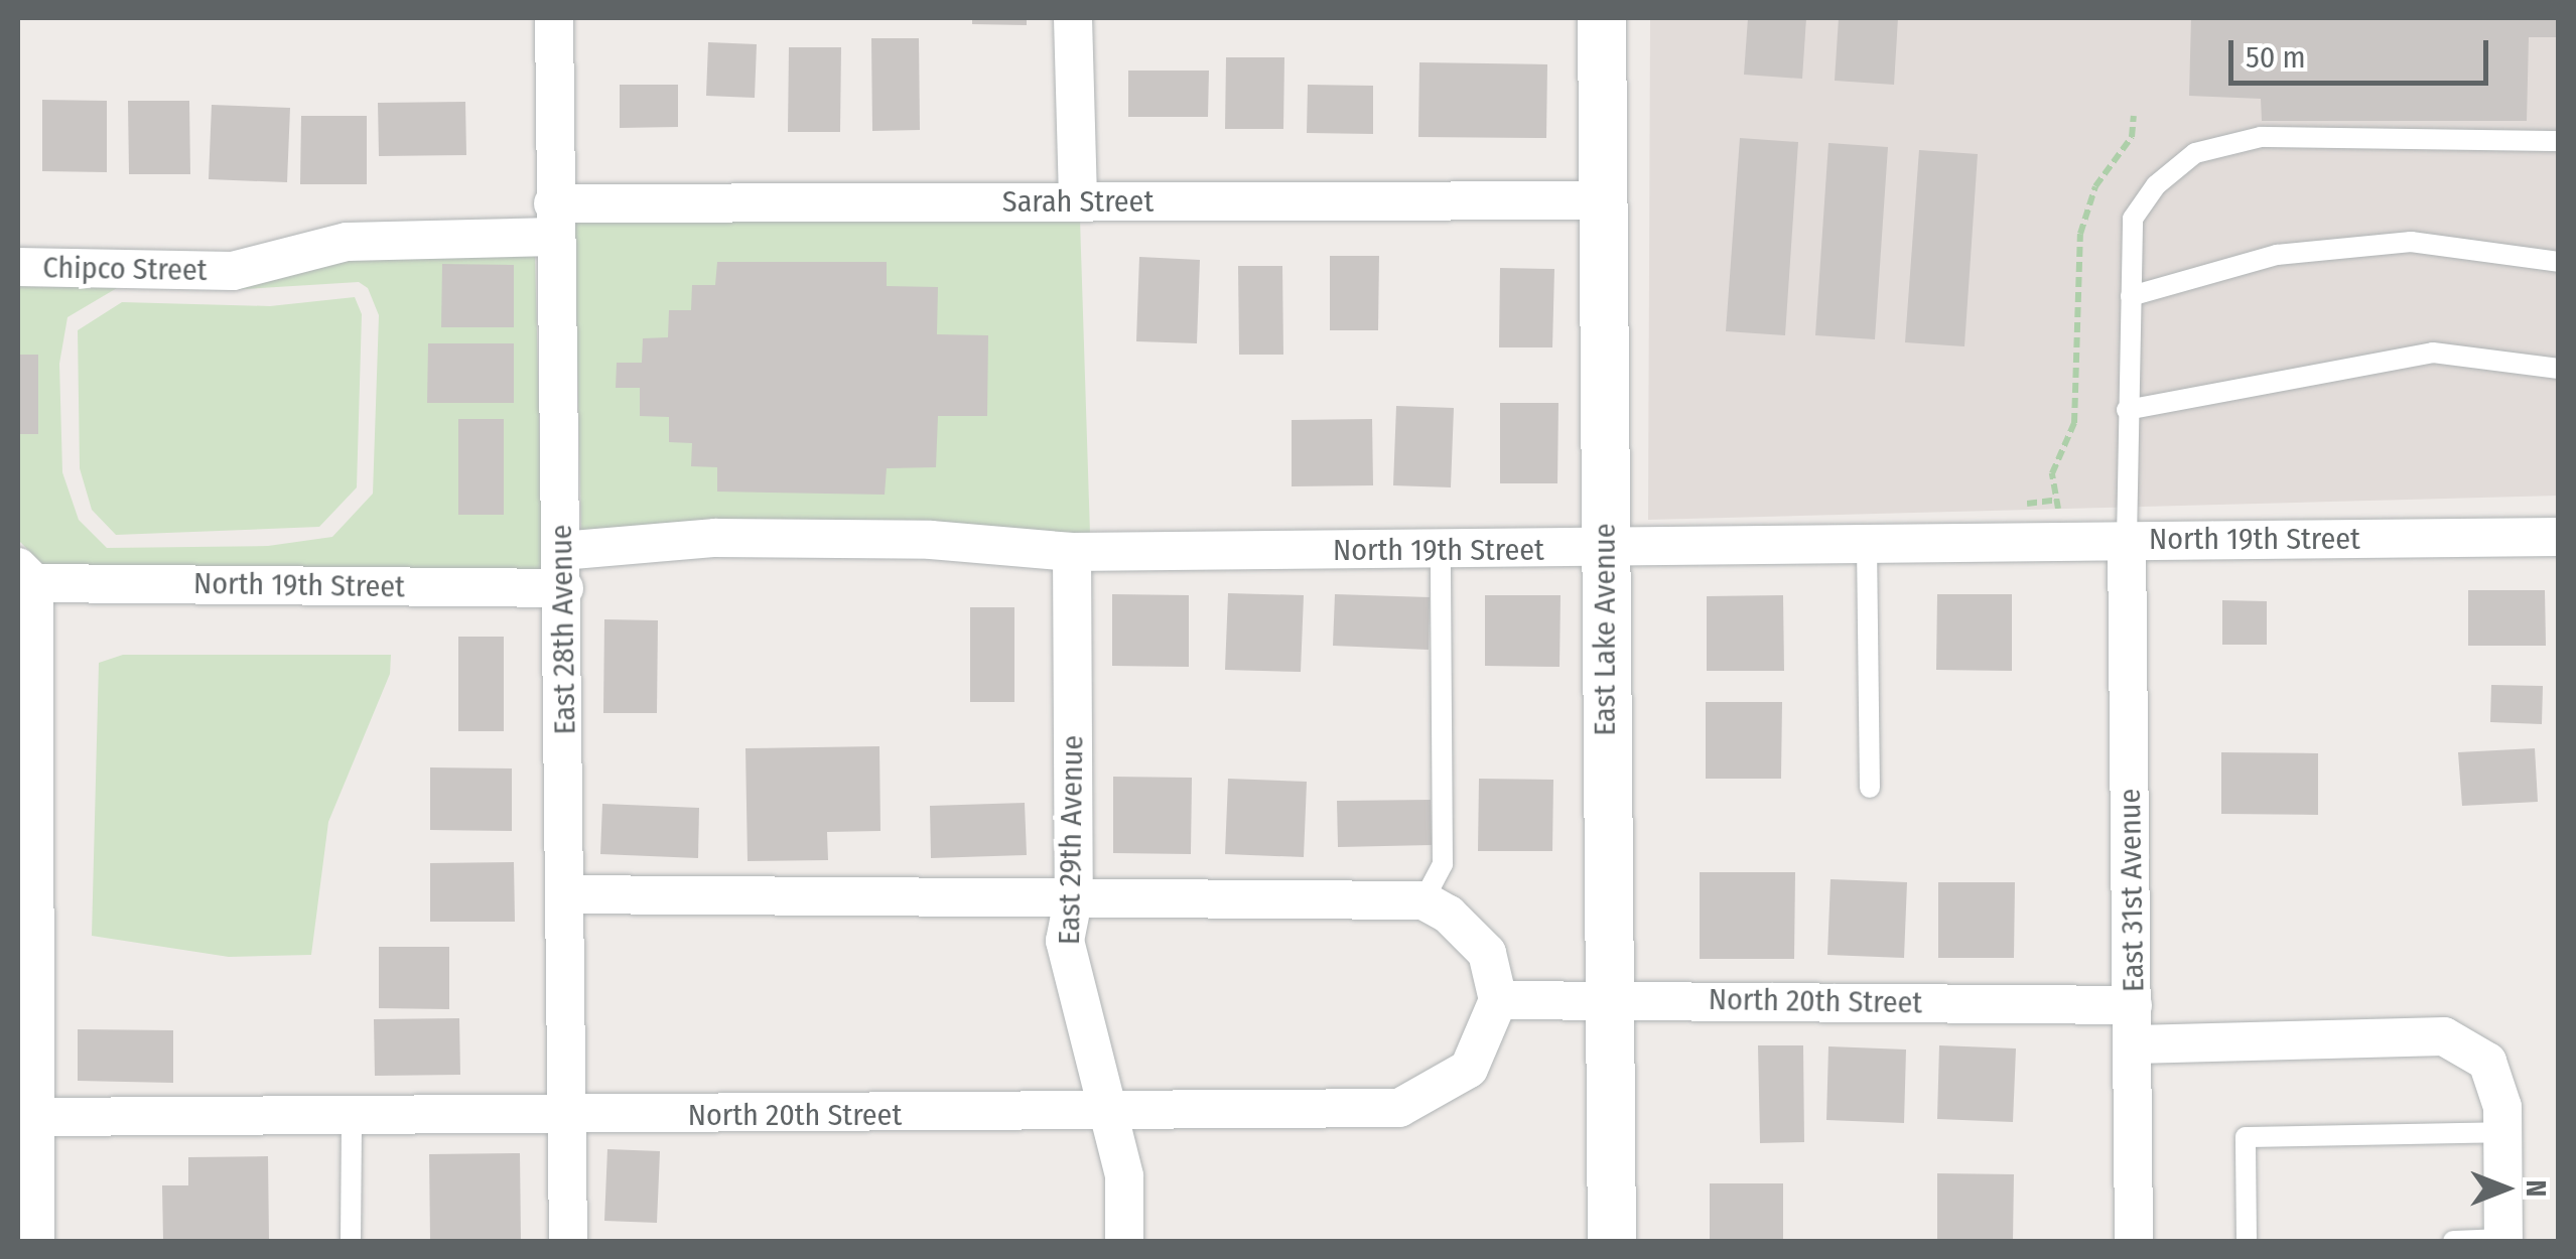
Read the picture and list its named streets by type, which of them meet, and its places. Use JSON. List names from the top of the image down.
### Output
{
  "streets": {
    "street": [
      "Sarah Street",
      "Chipco Street",
      "North 19th Street",
      "East 28th Avenue",
      "East Lake Avenue",
      "East 29th Avenue",
      "East 31st Avenue",
      "North 20th Street"
    ]
  },
  "crossings": [
    ["Sarah Street", "Chipco Street"],
    ["Sarah Street", "East 28th Avenue"],
    ["Sarah Street", "East Lake Avenue"],
    ["North 19th Street", "East 28th Avenue"],
    ["North 19th Street", "East Lake Avenue"],
    ["North 19th Street", "East 29th Avenue"],
    ["North 19th Street", "East 31st Avenue"],
    ["East 28th Avenue", "North 20th Street"],
    ["East Lake Avenue", "North 20th Street"],
    ["East 29th Avenue", "North 20th Street"],
    ["East 31st Avenue", "North 20th Street"]
  ],
  "scale_bar": "50 m",
  "north": "right"
}
